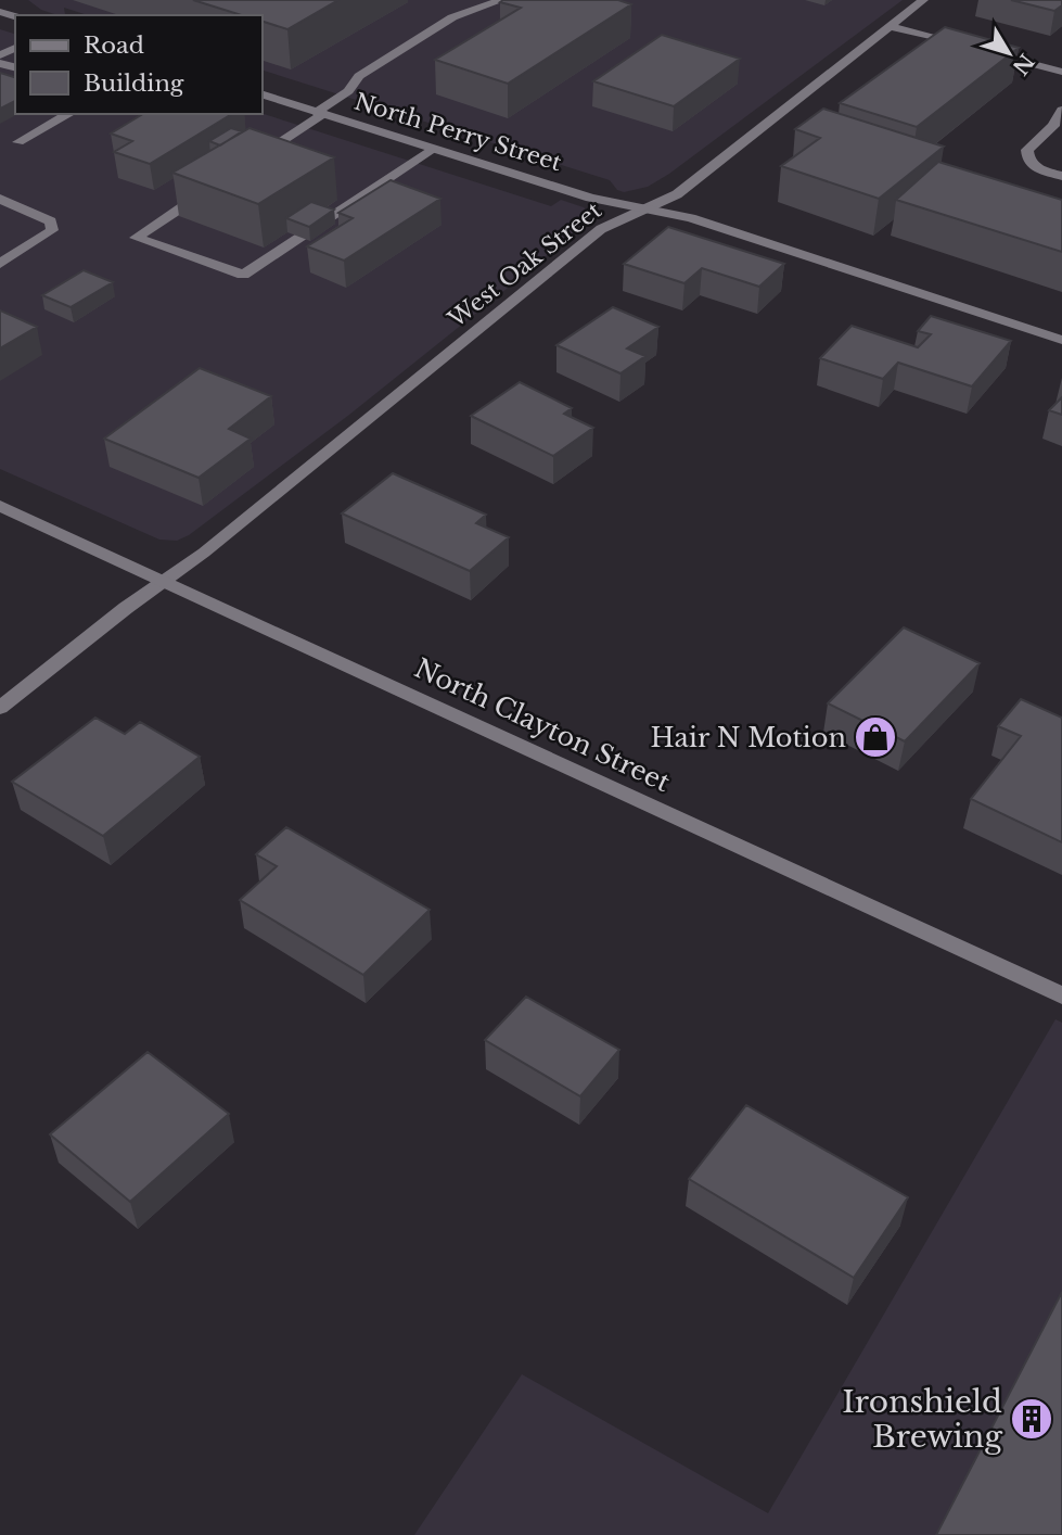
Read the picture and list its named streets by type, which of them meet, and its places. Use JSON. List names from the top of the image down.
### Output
{
  "streets": {
    "street": ["North Perry Street", "West Oak Street", "North Clayton Street"]
  },
  "crossings": [
    ["North Perry Street", "West Oak Street"],
    ["West Oak Street", "North Clayton Street"]
  ],
  "places": {
    "shop": ["Hair N Motion"],
    "building": ["Ironshield Brewing"]
  },
  "legend": ["Road", "Building"],
  "north": "bottom right"
}
